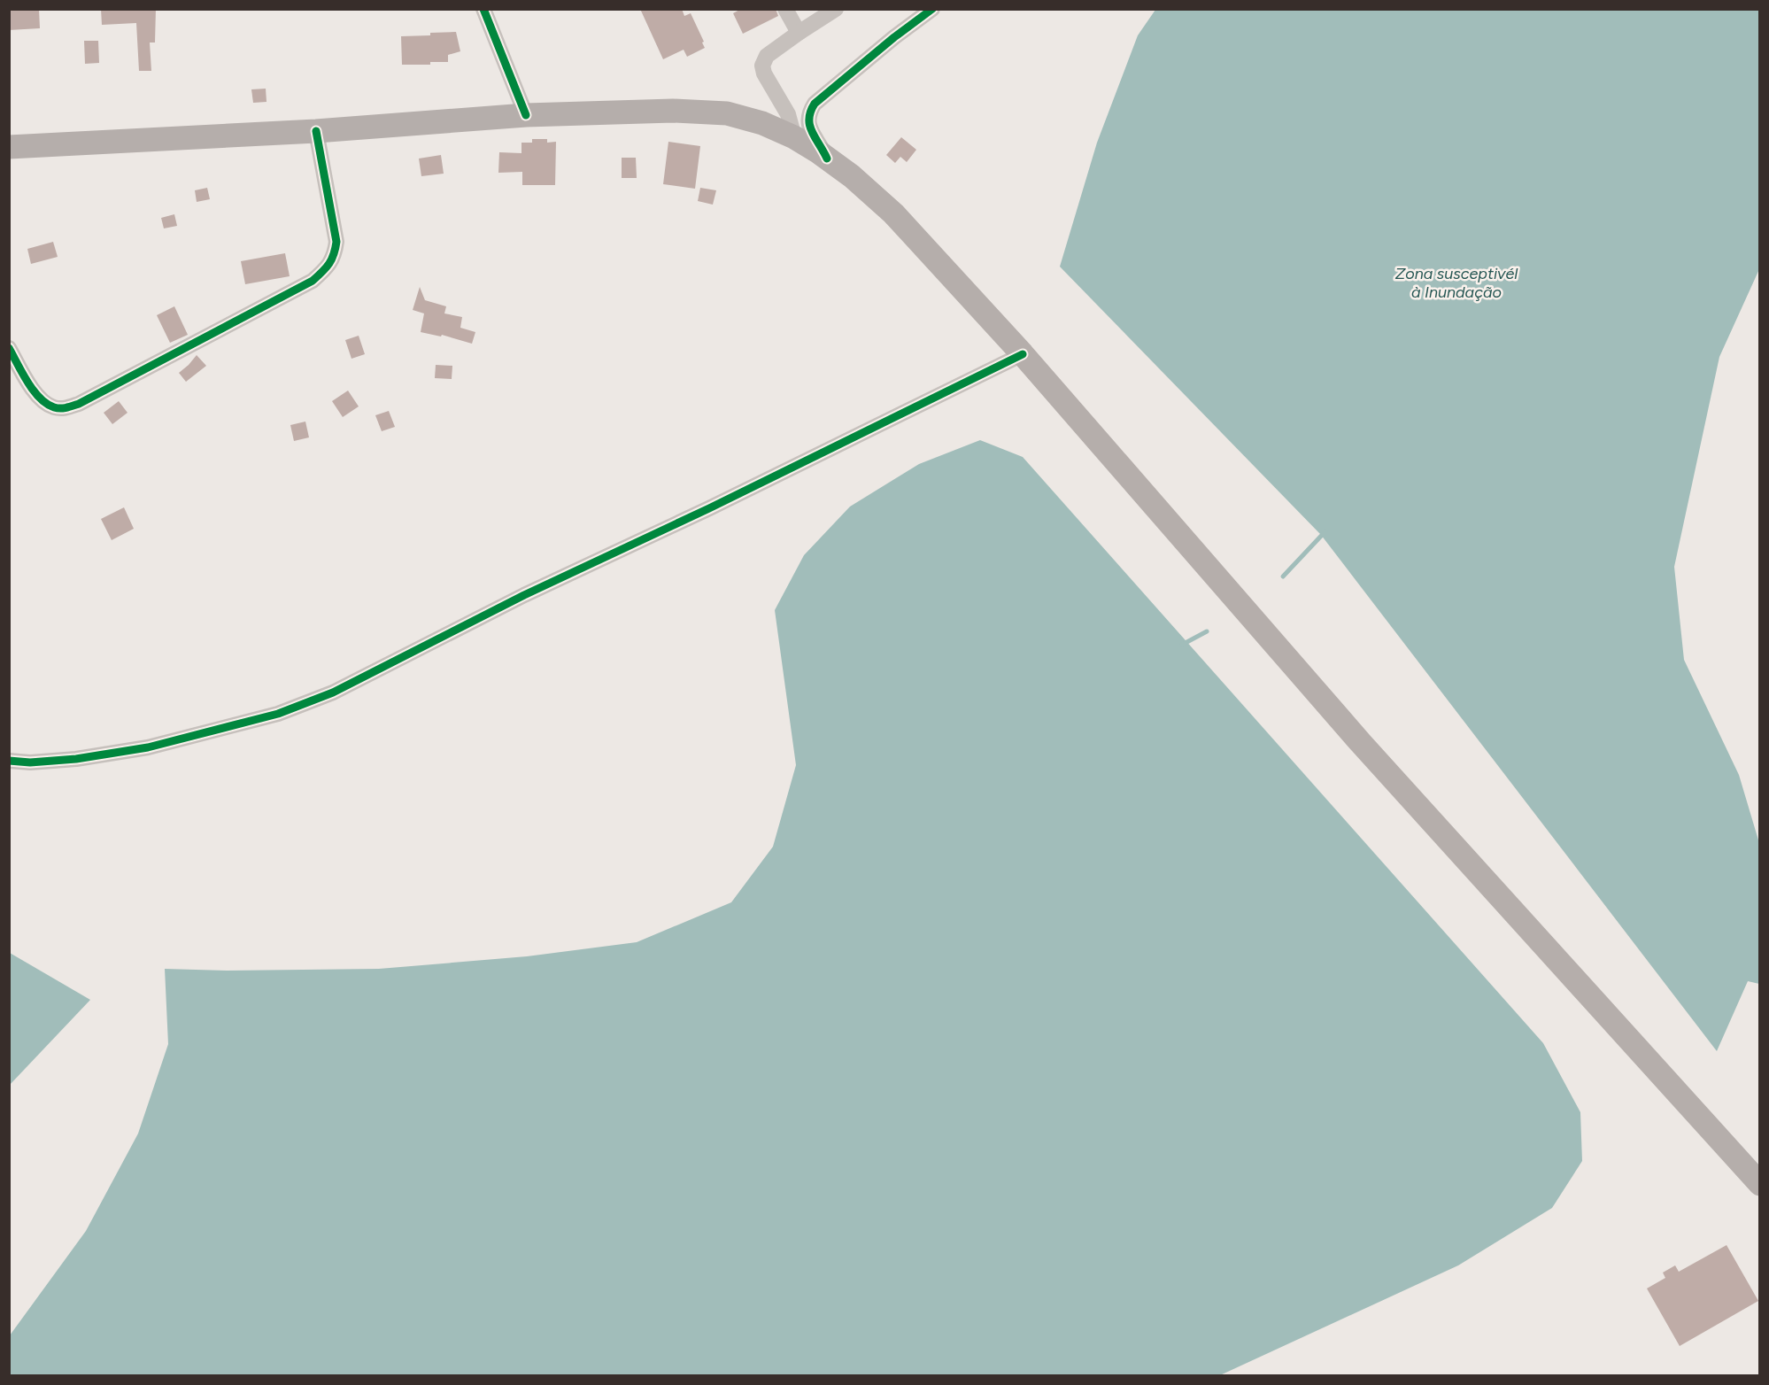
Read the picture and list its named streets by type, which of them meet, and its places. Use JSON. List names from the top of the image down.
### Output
{
  "water": ["Zona susceptivél à Inundação"]
}
